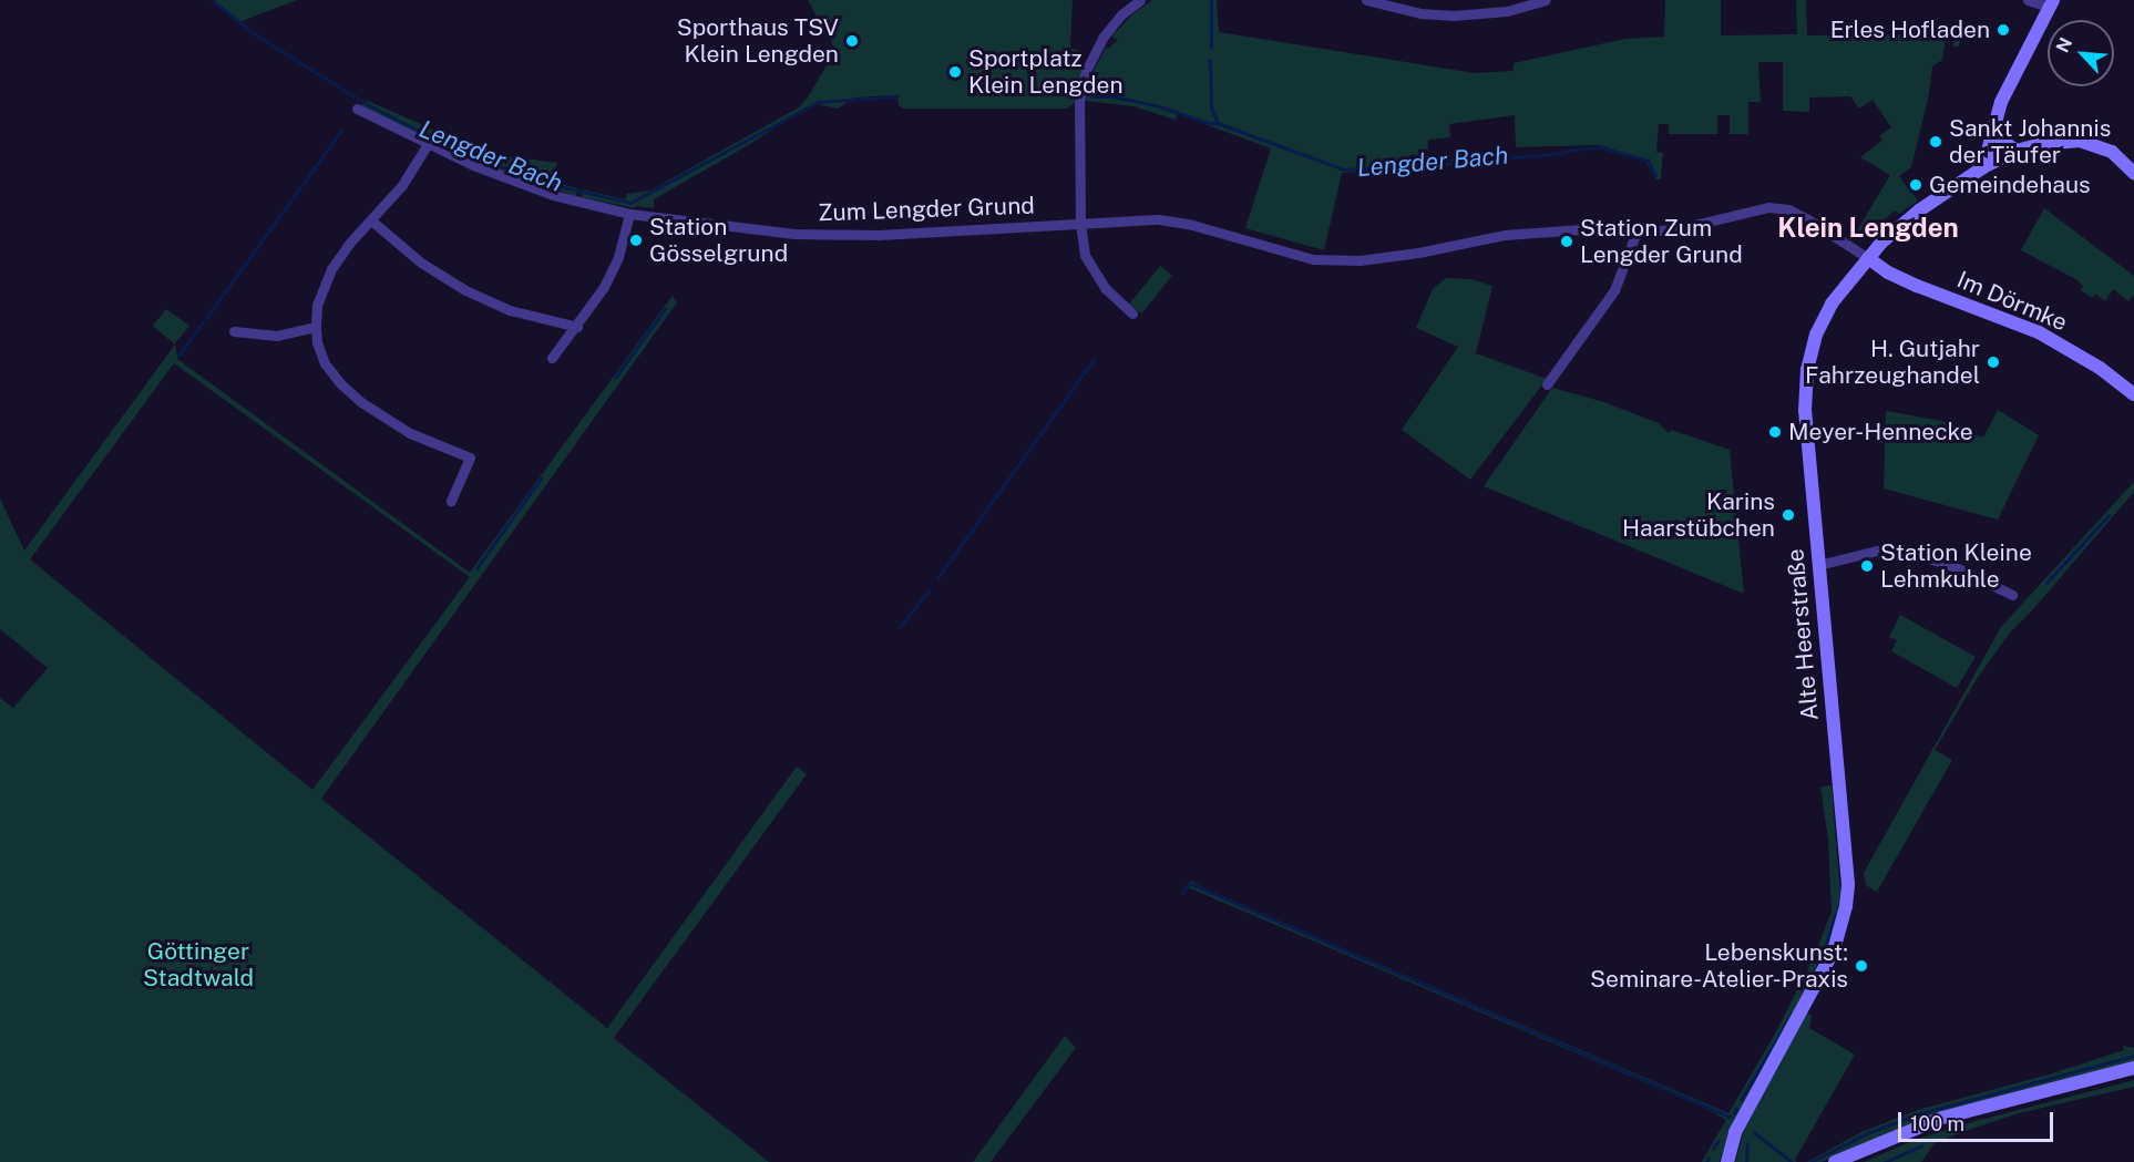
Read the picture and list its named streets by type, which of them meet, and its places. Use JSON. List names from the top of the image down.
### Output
{
  "streets": {
    "main road": ["Im Dörmke", "Alte Heerstraße"],
    "street": ["Zum Lengder Grund"]
  },
  "crossings": [
    ["Zum Lengder Grund", "Im Dörmke"],
    ["Zum Lengder Grund", "Alte Heerstraße"],
    ["Im Dörmke", "Alte Heerstraße"]
  ],
  "districts": ["Klein Lengden"],
  "water": ["Lengder Bach"],
  "parks": ["Göttinger Stadtwald"],
  "places": [
    "Erles Hofladen",
    "Sporthaus TSV Klein Lengden",
    "Sportplatz Klein Lengden",
    "Sankt Johannis der Täufer",
    "Gemeindehaus",
    "Station Gösselgrund",
    "Station Zum Lengder Grund",
    "H. Gutjahr Fahrzeughandel",
    "Meyer-Hennecke",
    "Karins Haarstübchen",
    "Station Kleine Lehmkuhle",
    "Lebenskunst: Seminare-Atelier-Praxis"
  ],
  "scale_bar": "100 m",
  "north": "top left"
}
